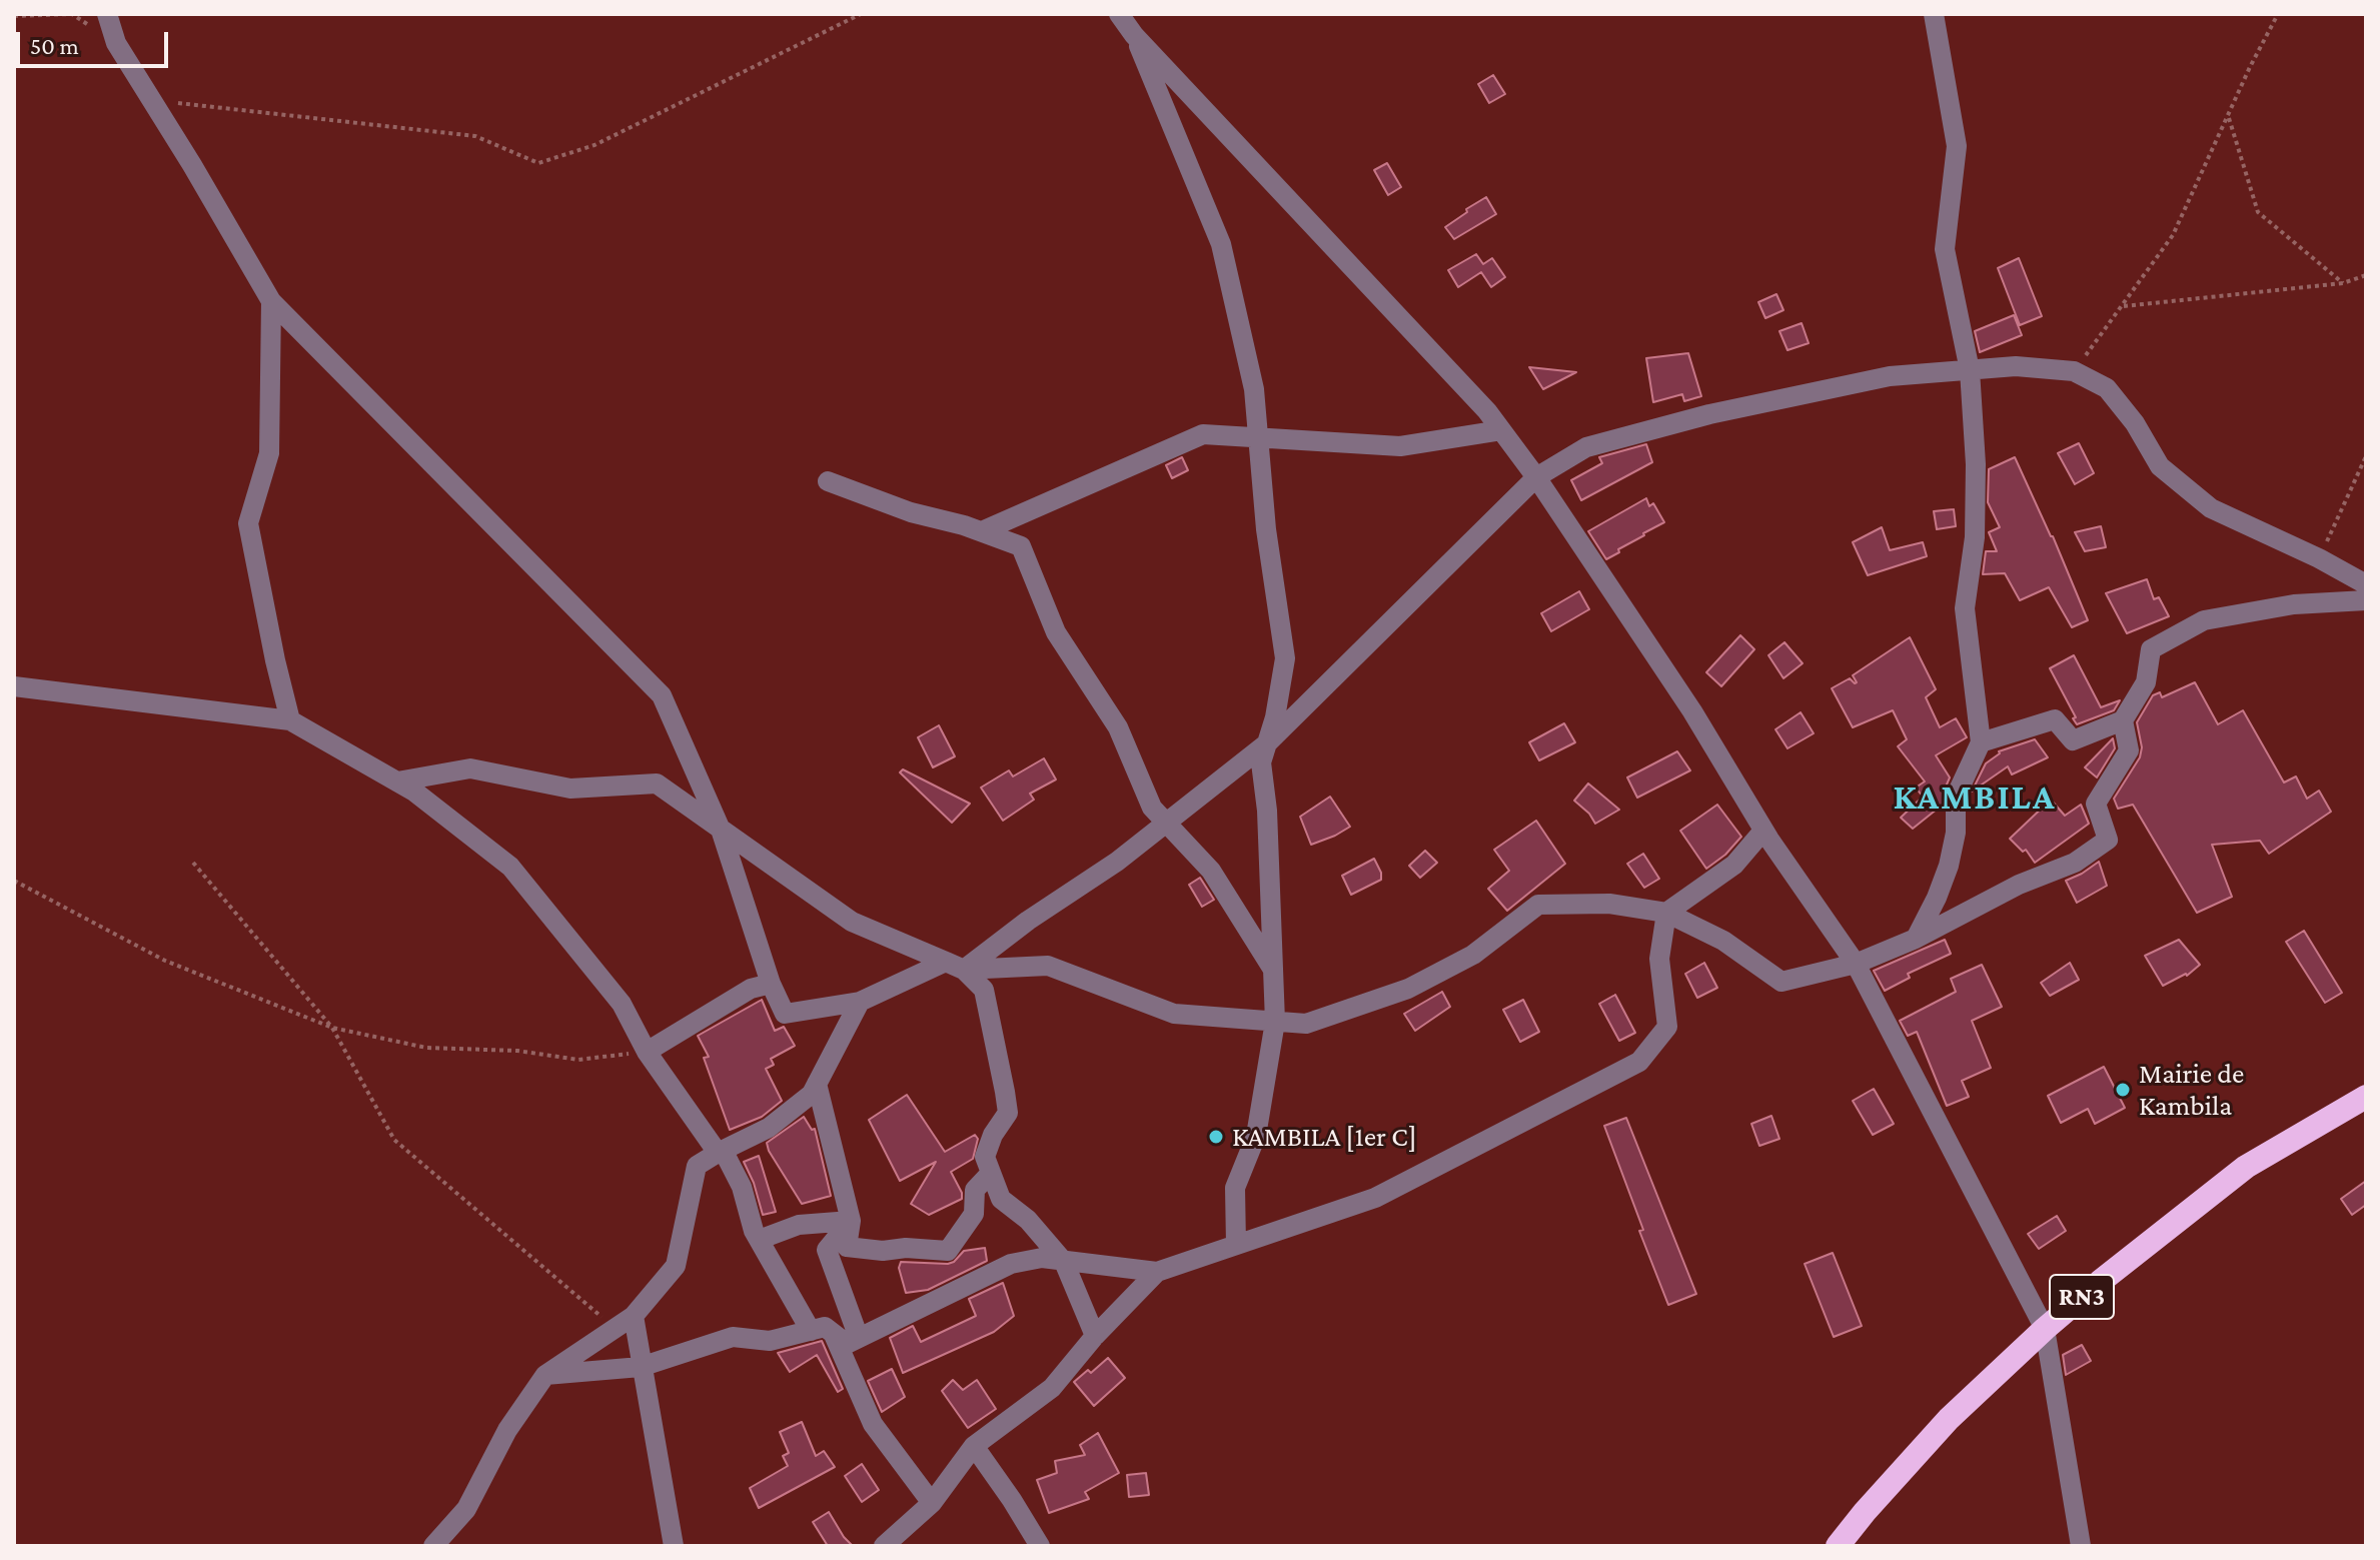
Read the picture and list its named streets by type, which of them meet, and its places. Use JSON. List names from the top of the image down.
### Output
{
  "streets": {
    "highway": ["RN3"]
  },
  "districts": ["KAMBILA"],
  "places": ["Mairie de Kambila", "KAMBILA [1er C]"],
  "scale_bar": "50 m"
}
